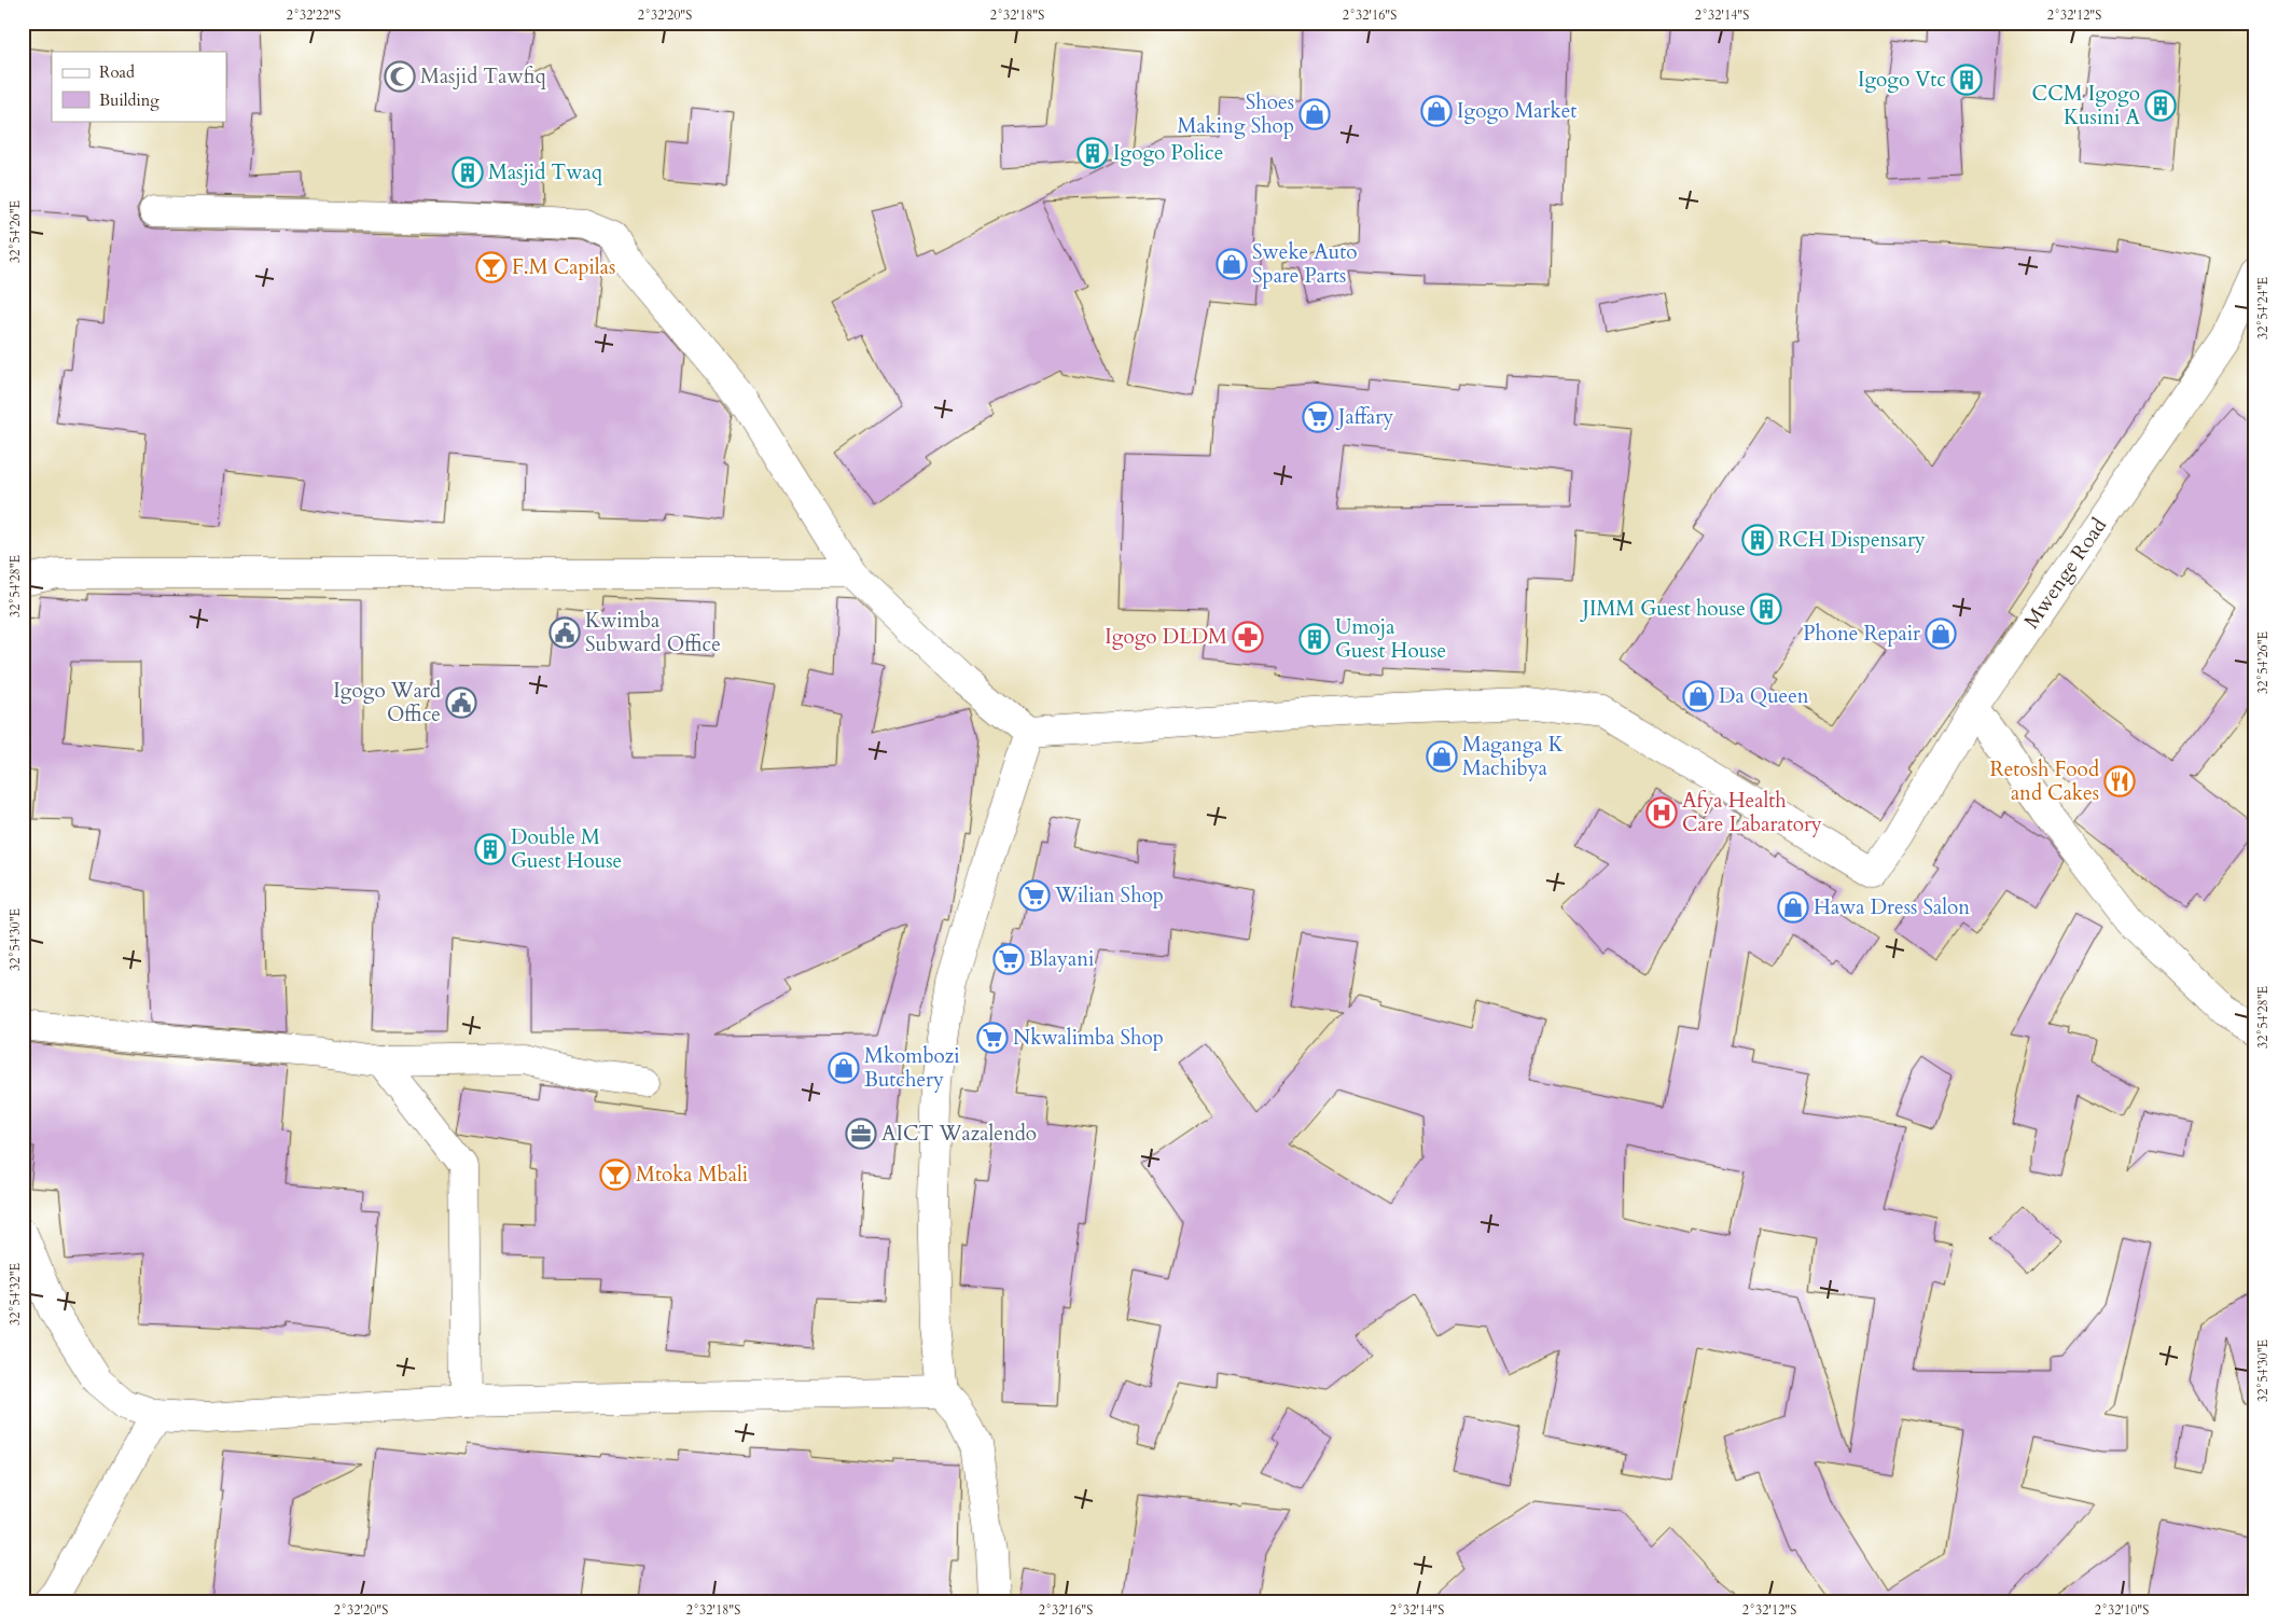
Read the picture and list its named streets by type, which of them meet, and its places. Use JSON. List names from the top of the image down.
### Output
{
  "streets": {
    "street": ["Mwenge Road"]
  },
  "places": {
    "mosque": ["Masjid Tawfiq"],
    "building": [
      "Igogo Vtc",
      "CCM Igogo Kusini A",
      "Igogo Police",
      "Masjid Twaq",
      "RCH Dispensary",
      "JIMM Guest house",
      "Umoja Guest House",
      "Double M Guest House"
    ],
    "shop": [
      "Igogo Market",
      "Shoes Making Shop",
      "Sweke Auto Spare Parts",
      "Phone Repair",
      "Da Queen",
      "Maganga K Machibya",
      "Hawa Dress Salon",
      "Mkombozi Butchery"
    ],
    "bar": ["F.M Capilas", "Mtoka Mbali"],
    "supermarket": [
      "Jaffary",
      "Wilian Shop",
      "Blayani",
      "Nkwalimba Shop"
    ],
    "public building": ["Kwimba Subward Office", "Igogo Ward Office"],
    "pharmacy": ["Igogo DLDM"],
    "restaurant": ["Retosh Food and Cakes"],
    "hospital": ["Afya Health Care Labaratory"],
    "office": ["AICT Wazalendo"]
  },
  "legend": ["Road", "Building"],
  "coordinates": [
    "2°32'22\"S",
    "2°32'20\"S",
    "2°32'18\"S",
    "2°32'16\"S",
    "2°32'14\"S",
    "2°32'12\"S",
    "32°54'26\"E",
    "32°54'24\"E",
    "32°54'28\"E",
    "32°54'30\"E",
    "32°54'32\"E",
    "2°32'10\"S"
  ]
}
